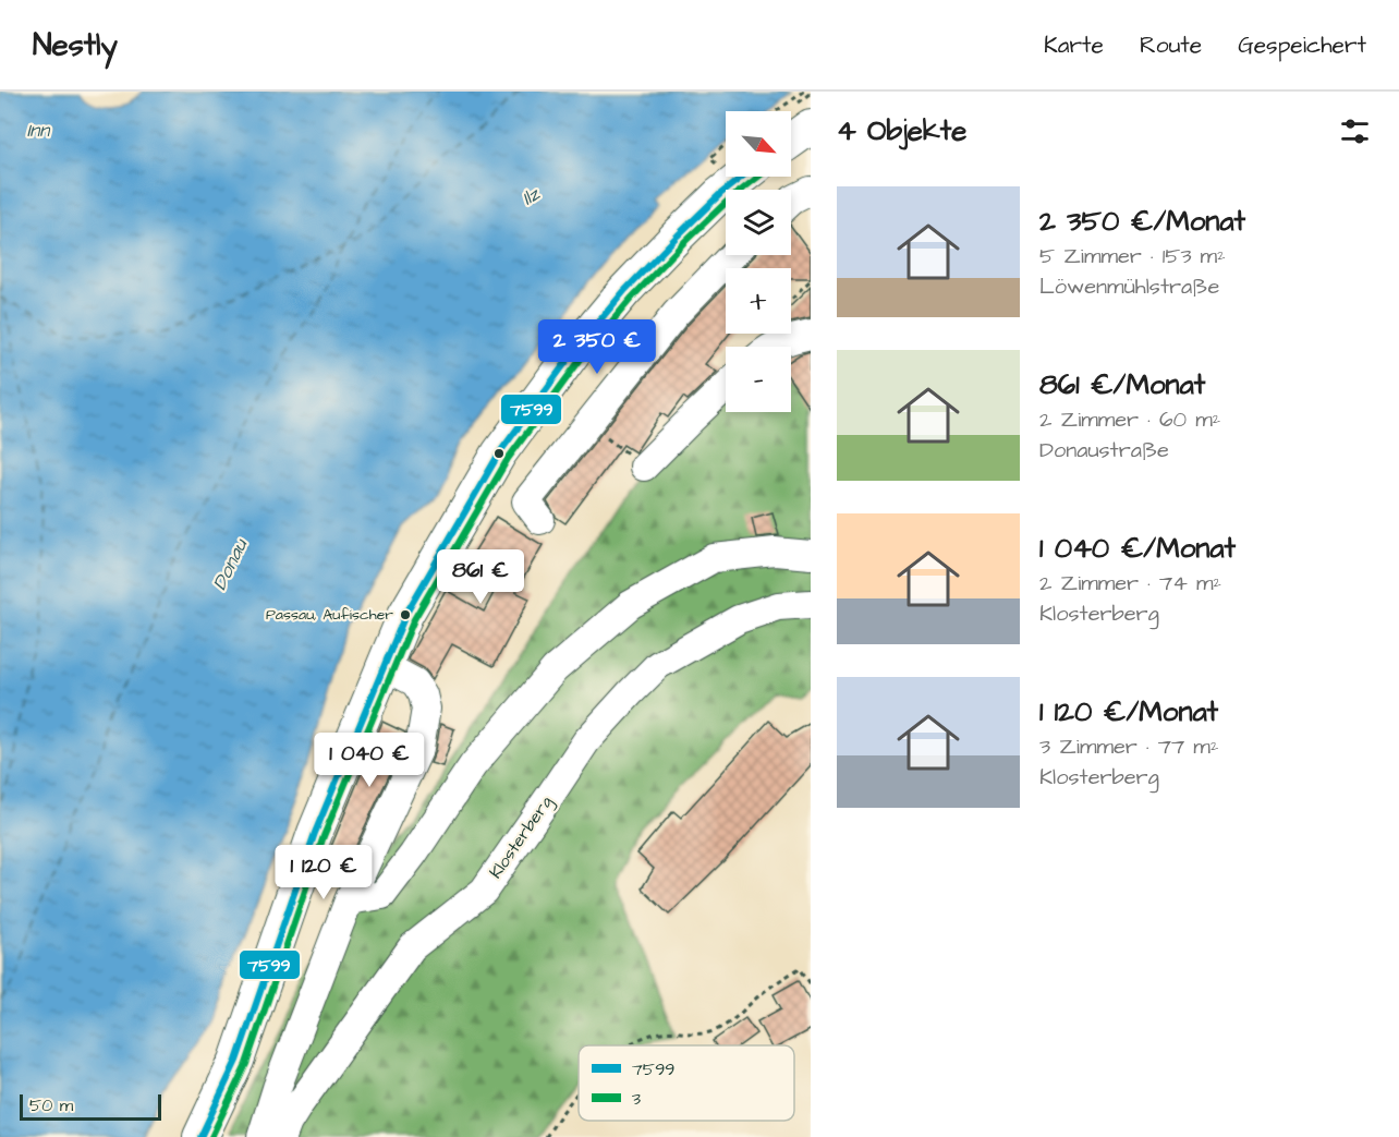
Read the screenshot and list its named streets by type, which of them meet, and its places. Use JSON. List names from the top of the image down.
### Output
{
  "streets": {
    "street": ["Klosterberg"]
  },
  "water": ["Inn", "Ilz", "Donau"],
  "places": ["Passau, Aufischer"],
  "lines": ["transit line 7599", "transit line 3"],
  "legend": ["7599", "3"],
  "scale_bar": "50 m",
  "north": "bottom right",
  "page": {
    "header": "Nestly",
    "nav": ["Karte", "Route", "Gespeichert"],
    "heading": "4 Objekte",
    "map_buttons": ["+", "−"],
    "list": [
      {
        "name": "2 350 €/Monat",
        "note": "5 Zimmer · 153 m² · Löwenmühlstraße"
      },
      {
        "name": "861 €/Monat",
        "note": "2 Zimmer · 60 m² · Donaustraße"
      },
      {
        "name": "1 040 €/Monat",
        "note": "2 Zimmer · 74 m² · Klosterberg"
      },
      {
        "name": "1 120 €/Monat",
        "note": "3 Zimmer · 77 m² · Klosterberg"
      }
    ],
    "price": [
      "2 350 €",
      "861 €",
      "1 040 €",
      "1 120 €"
    ],
    "scale": "50 m"
  }
}
